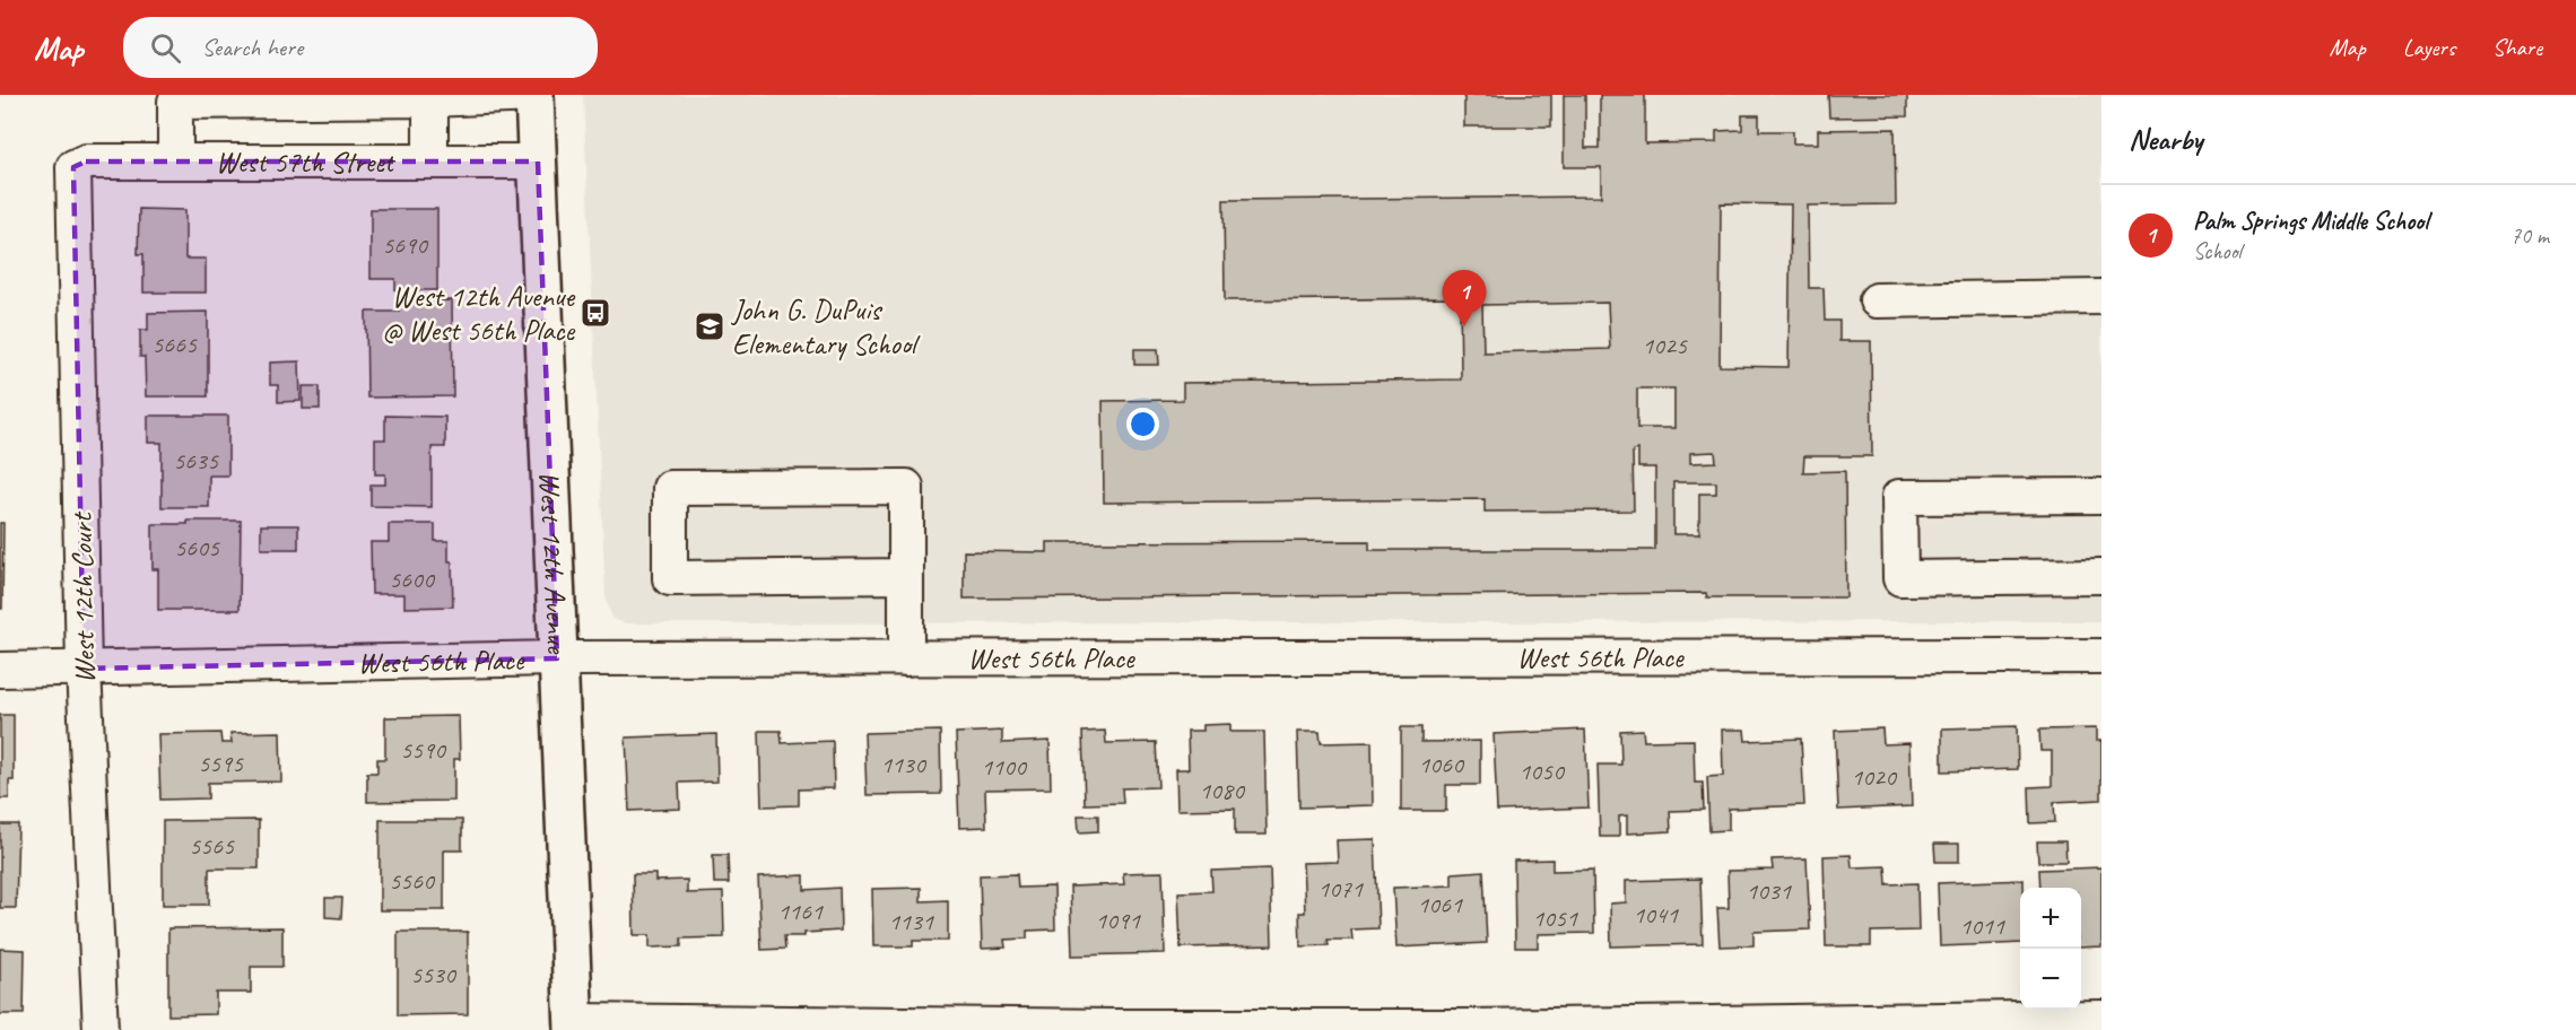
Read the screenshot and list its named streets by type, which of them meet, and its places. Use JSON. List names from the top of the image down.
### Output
{
  "streets": {
    "main road": ["West 12th Avenue"],
    "street": ["West 57th Street", "West 12th Court", "West 56th Place"]
  },
  "crossings": [
    ["West 57th Street", "West 12th Avenue"],
    ["West 57th Street", "West 12th Court"],
    ["West 12th Avenue", "West 56th Place"],
    ["West 12th Court", "West 56th Place"]
  ],
  "places": {
    "bus stop": ["West 12th Avenue @ West 56th Place"],
    "school or university": ["John G. DuPuis Elementary School"]
  },
  "house_numbers": [
    "5690",
    "5665",
    "1025",
    "5635",
    "5605",
    "5600",
    "5590",
    "5595",
    "1130",
    "1060",
    "1100",
    "1050",
    "1020",
    "1080",
    "5565",
    "5560",
    "1071",
    "1031",
    "1061",
    "1161",
    "1041",
    "1051",
    "1091",
    "1131",
    "1011",
    "5530"
  ],
  "page": {
    "header": "Map",
    "search": "Search here",
    "nav": ["Map", "Layers", "Share"],
    "heading": "Nearby",
    "list": [
      {
        "mark": "1",
        "name": "Palm Springs Middle School",
        "note": "School",
        "value": "70 m"
      }
    ],
    "pins": "1",
    "map_buttons": ["+", "−"]
  }
}
